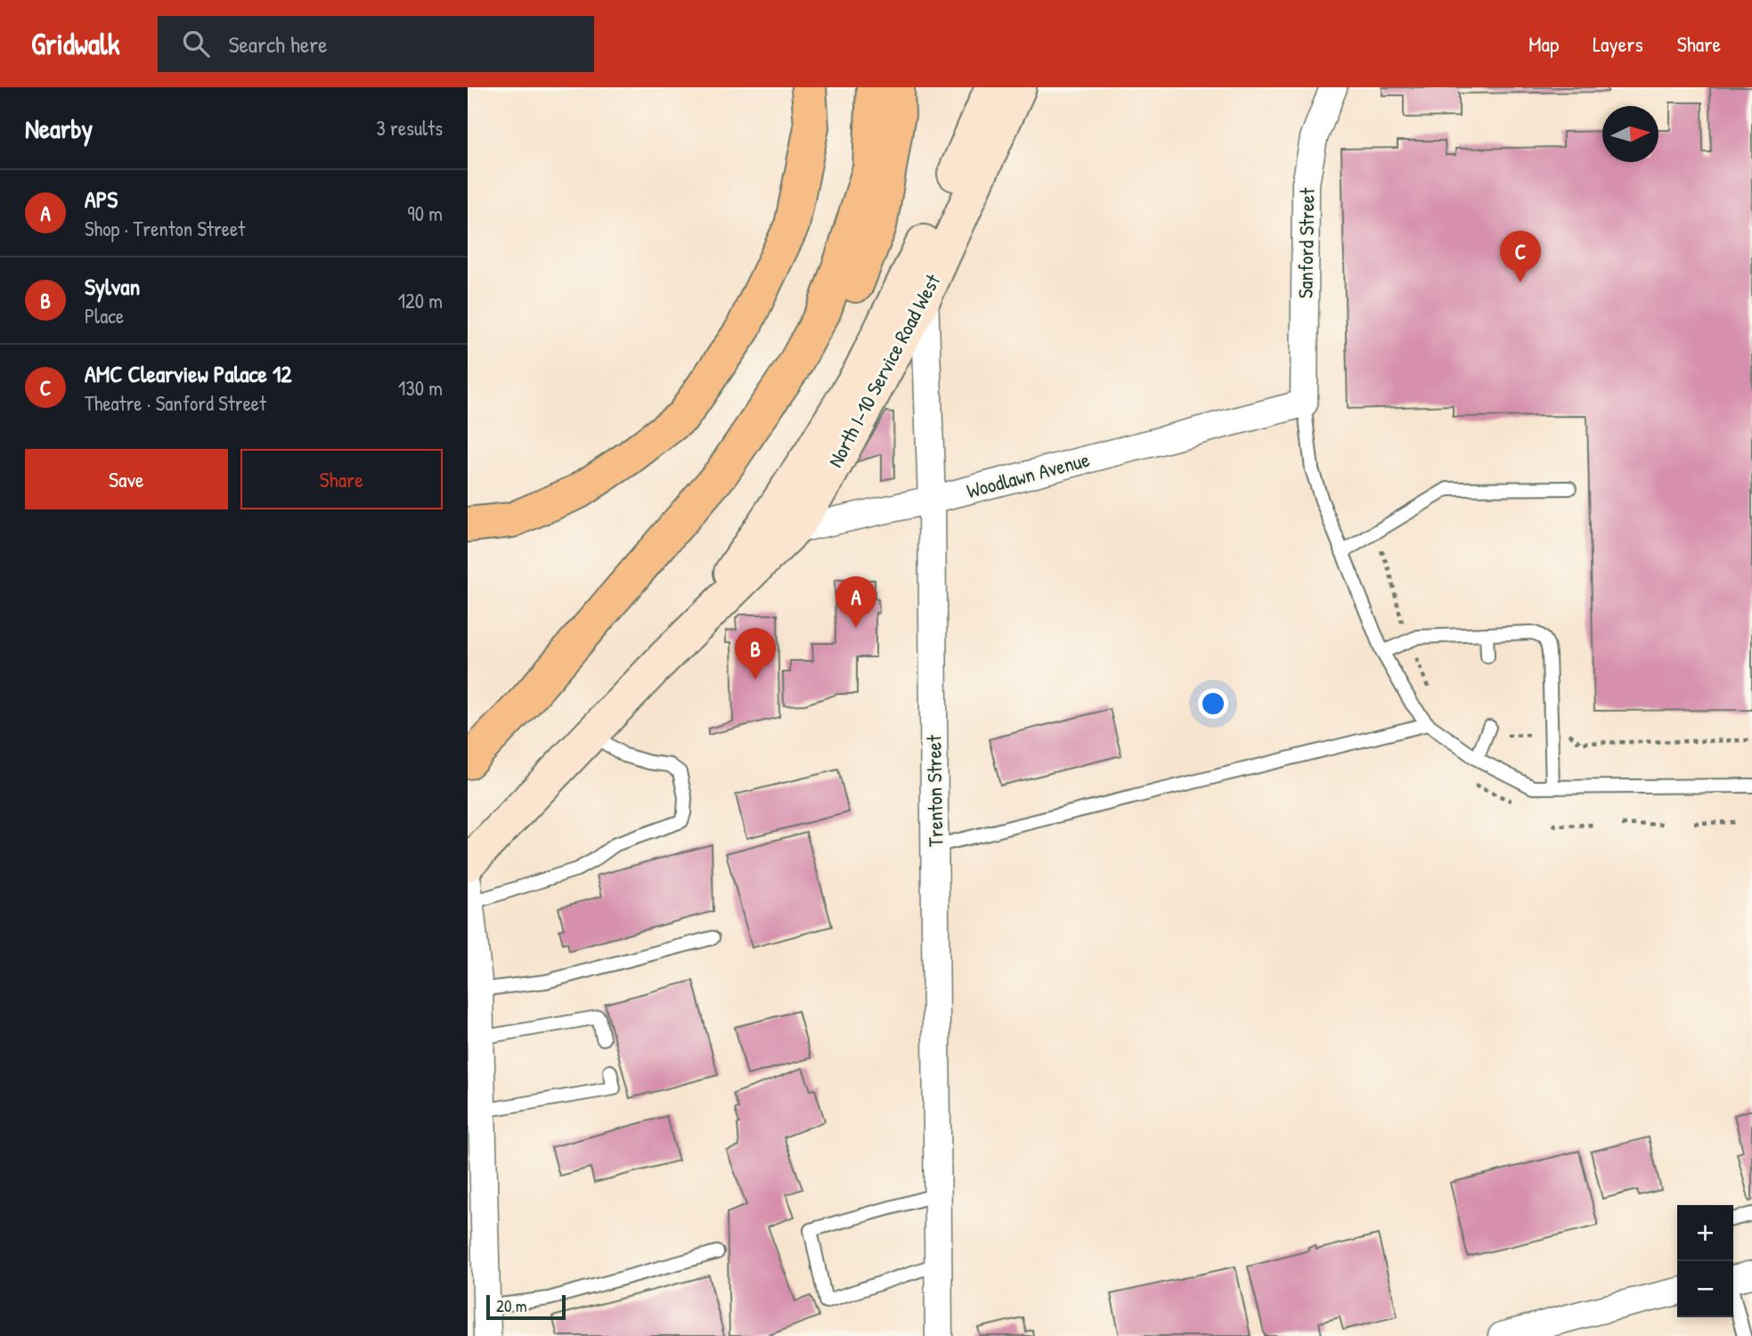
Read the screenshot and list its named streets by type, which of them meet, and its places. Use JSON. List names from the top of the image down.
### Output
{
  "streets": {
    "street": [
      "Sanford Street",
      "North I-10 Service Road West",
      "Woodlawn Avenue",
      "Trenton Street"
    ]
  },
  "crossings": [
    ["Sanford Street", "Woodlawn Avenue"],
    ["North I-10 Service Road West", "Woodlawn Avenue"],
    ["North I-10 Service Road West", "Trenton Street"],
    ["Woodlawn Avenue", "Trenton Street"]
  ],
  "scale_bar": "20 m",
  "north": "right",
  "page": {
    "header": "Gridwalk",
    "search": "Search here",
    "nav": ["Map", "Layers", "Share"],
    "heading": ["Nearby", "3 results"],
    "list": [
      {
        "mark": "A",
        "name": "APS",
        "note": "Shop · Trenton Street",
        "value": "90 m"
      },
      {
        "mark": "B",
        "name": "Sylvan",
        "note": "Place",
        "value": "120 m"
      },
      {
        "mark": "C",
        "name": "AMC Clearview Palace 12",
        "note": "Theatre · Sanford Street",
        "value": "130 m"
      }
    ],
    "pins": ["C", "A", "B"],
    "buttons": ["Save", "Share"],
    "map_buttons": ["+", "−"],
    "scale": "20 m"
  }
}
